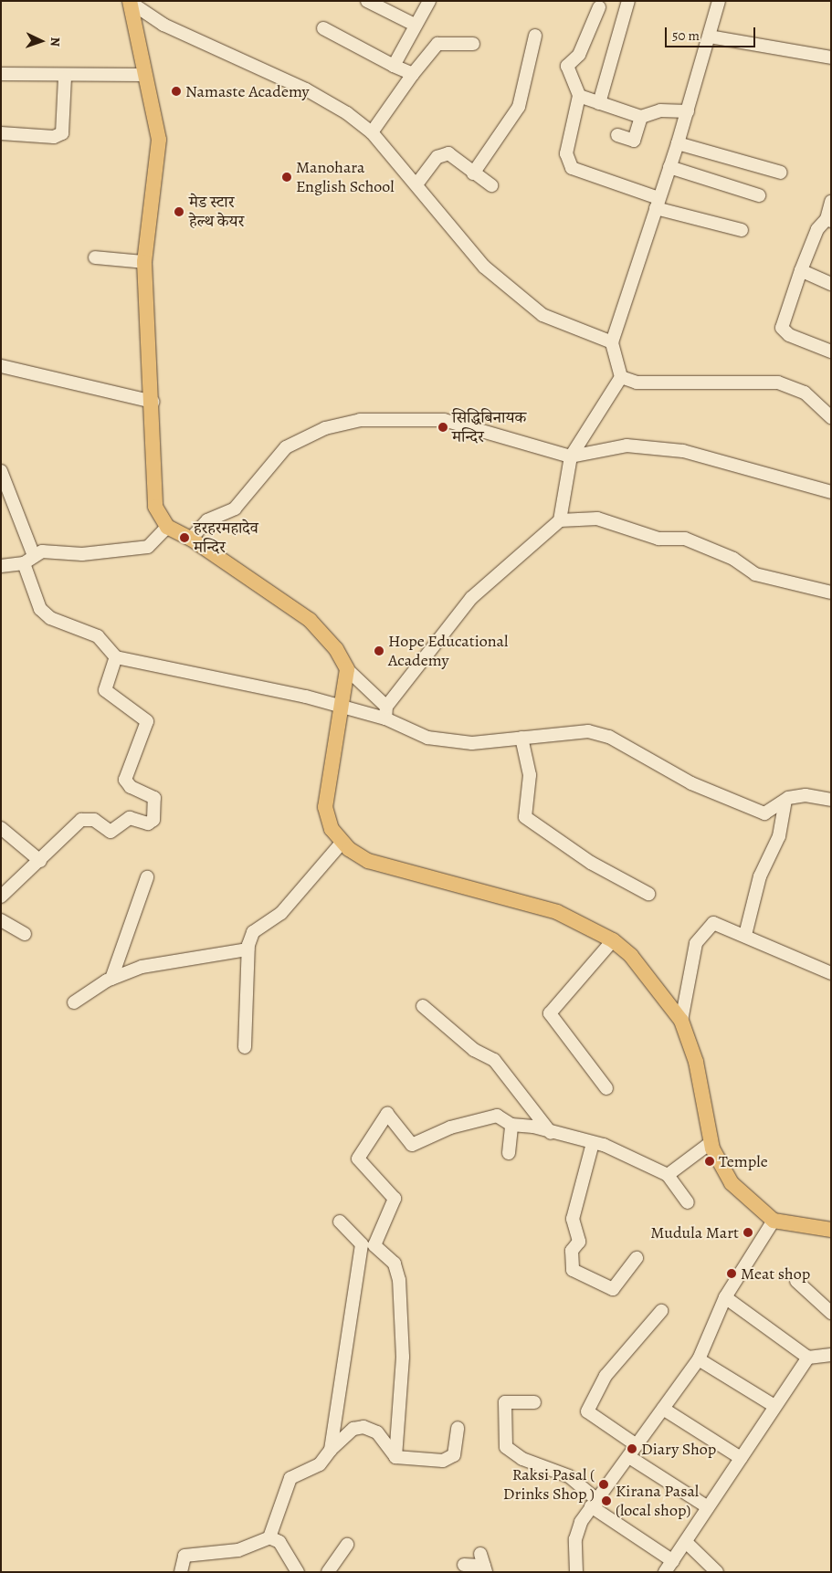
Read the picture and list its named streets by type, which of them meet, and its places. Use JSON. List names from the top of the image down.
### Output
{
  "places": [
    "Namaste Academy",
    "Manohara English School",
    "मेड स्टार हेल्थ केयर",
    "सिद्धिबिनायक मन्दिर",
    "हरहरमहादेव मन्दिर",
    "Hope Educational Academy",
    "Temple",
    "Mudula Mart",
    "Meat shop",
    "Diary Shop",
    "Raksi Pasal ( Drinks Shop )",
    "Kirana Pasal (local shop)"
  ],
  "scale_bar": "50 m",
  "north": "right"
}
